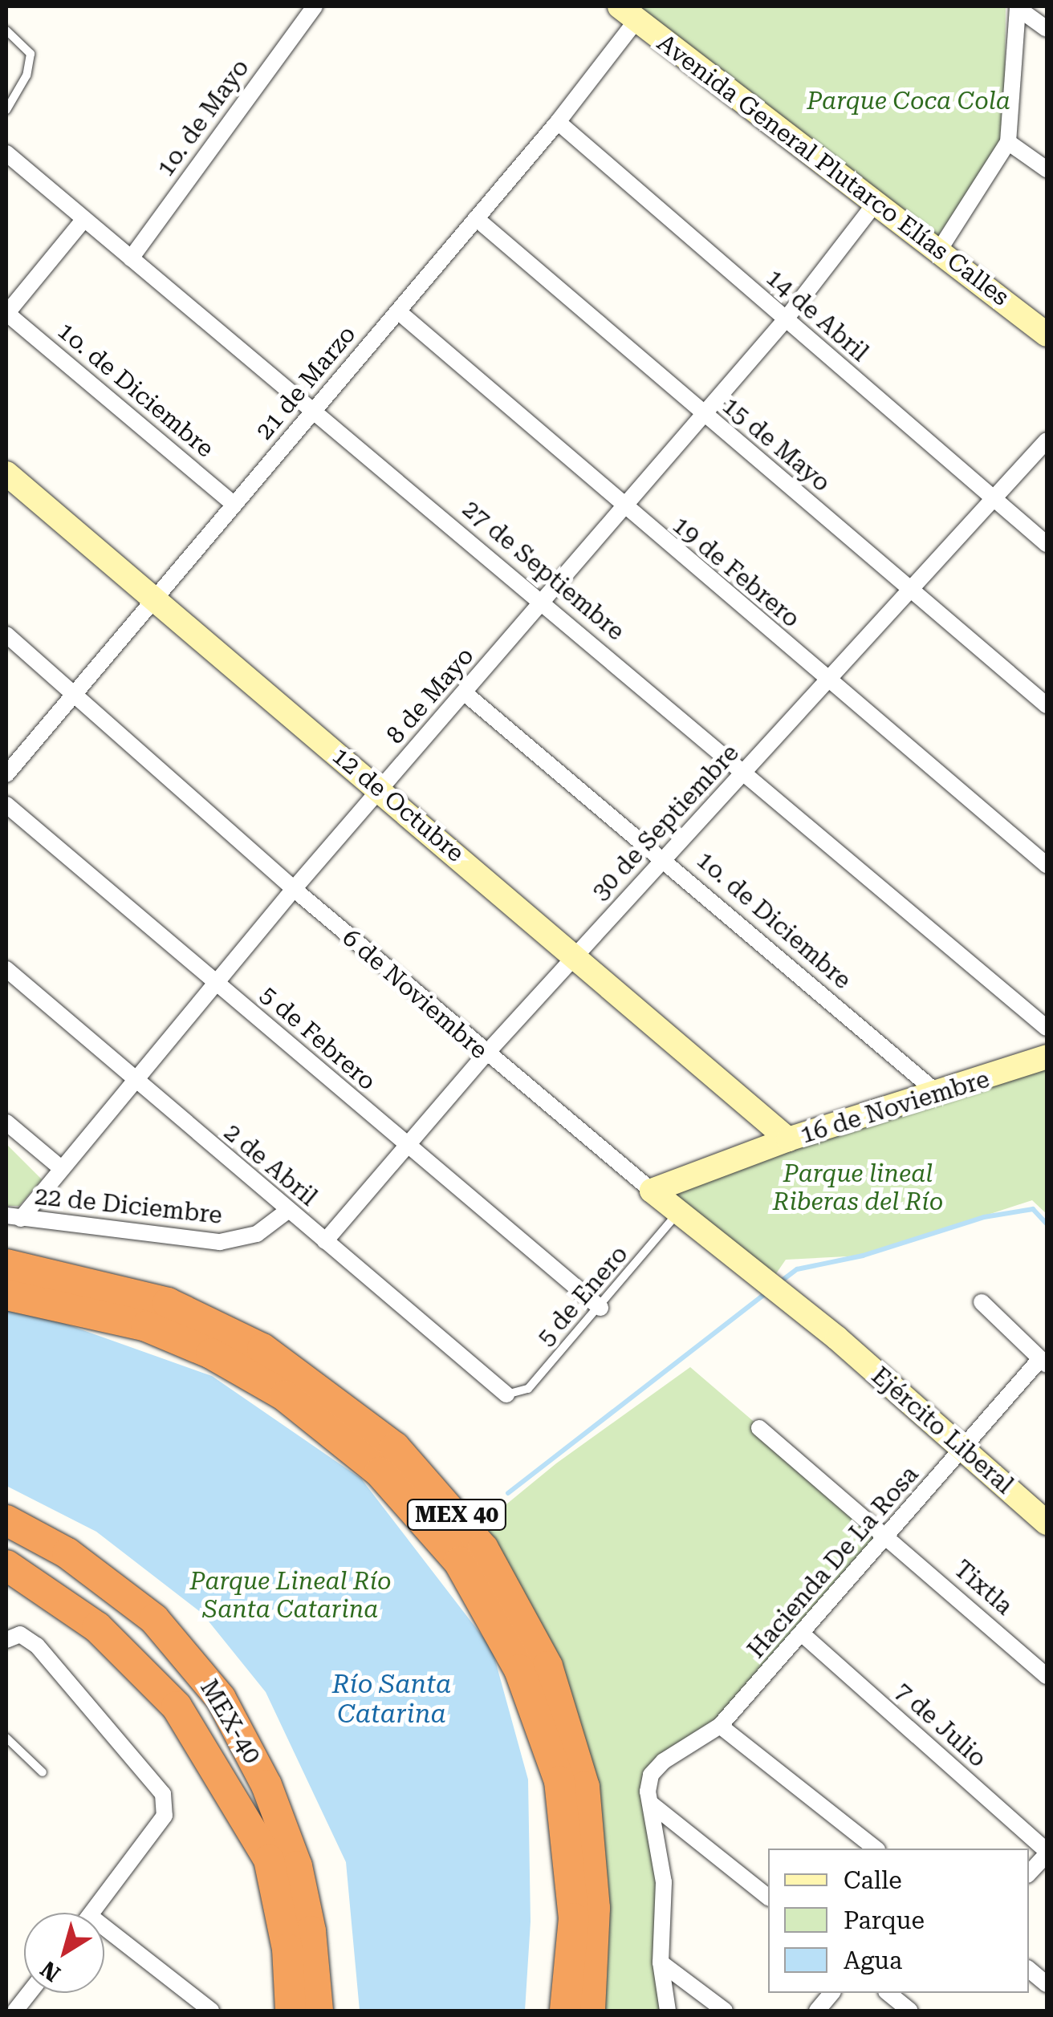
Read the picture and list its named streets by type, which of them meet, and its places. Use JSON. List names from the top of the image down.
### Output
{
  "streets": {
    "highway": ["MEX 40", "MEX-40"],
    "street": [
      "1o. de Mayo",
      "Avenida General Plutarco Elías Calles",
      "14 de Abril",
      "21 de Marzo",
      "1o. de Diciembre",
      "15 de Mayo",
      "27 de Septiembre",
      "19 de Febrero",
      "8 de Mayo",
      "12 de Octubre",
      "30 de Septiembre",
      "6 de Noviembre",
      "5 de Febrero",
      "16 de Noviembre",
      "2 de Abril",
      "22 de Diciembre",
      "Ejército Liberal",
      "Hacienda De La Rosa",
      "Tixtla",
      "7 de Julio"
    ],
    "lane": ["5 de Enero"]
  },
  "crossings": [
    ["1o. de Mayo", "27 de Septiembre"],
    ["Avenida General Plutarco Elías Calles", "21 de Marzo"],
    ["Avenida General Plutarco Elías Calles", "8 de Mayo"],
    ["14 de Abril", "21 de Marzo"],
    ["14 de Abril", "8 de Mayo"],
    ["14 de Abril", "30 de Septiembre"],
    ["21 de Marzo", "1o. de Diciembre"],
    ["21 de Marzo", "15 de Mayo"],
    ["21 de Marzo", "27 de Septiembre"],
    ["21 de Marzo", "19 de Febrero"],
    ["21 de Marzo", "12 de Octubre"],
    ["21 de Marzo", "6 de Noviembre"],
    ["1o. de Diciembre", "8 de Mayo"],
    ["1o. de Diciembre", "30 de Septiembre"],
    ["1o. de Diciembre", "16 de Noviembre"],
    ["15 de Mayo", "8 de Mayo"],
    ["15 de Mayo", "30 de Septiembre"],
    ["27 de Septiembre", "8 de Mayo"],
    ["27 de Septiembre", "30 de Septiembre"],
    ["19 de Febrero", "8 de Mayo"],
    ["19 de Febrero", "30 de Septiembre"],
    ["8 de Mayo", "12 de Octubre"],
    ["8 de Mayo", "6 de Noviembre"],
    ["8 de Mayo", "5 de Febrero"],
    ["8 de Mayo", "2 de Abril"],
    ["8 de Mayo", "22 de Diciembre"],
    ["12 de Octubre", "30 de Septiembre"],
    ["12 de Octubre", "16 de Noviembre"],
    ["30 de Septiembre", "6 de Noviembre"],
    ["30 de Septiembre", "5 de Febrero"],
    ["30 de Septiembre", "2 de Abril"],
    ["6 de Noviembre", "16 de Noviembre"],
    ["6 de Noviembre", "5 de Enero"],
    ["6 de Noviembre", "Ejército Liberal"],
    ["5 de Febrero", "5 de Enero"],
    ["2 de Abril", "22 de Diciembre"],
    ["2 de Abril", "5 de Enero"],
    ["Ejército Liberal", "Hacienda De La Rosa"],
    ["Hacienda De La Rosa", "Tixtla"],
    ["Hacienda De La Rosa", "7 de Julio"]
  ],
  "water": ["Río Santa Catarina"],
  "parks": ["Parque Coca Cola", "Parque lineal Riberas del Río", "Parque Lineal Río Santa Catarina"],
  "legend": ["Calle", "Parque", "Agua"],
  "north": "bottom left"
}
